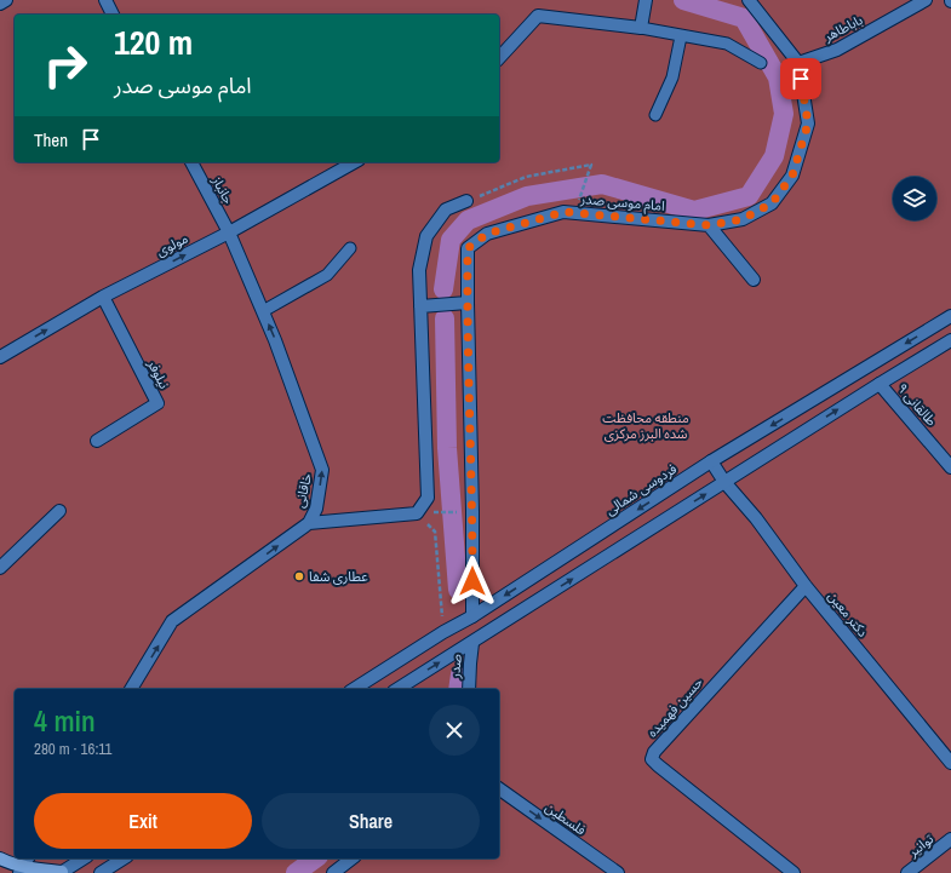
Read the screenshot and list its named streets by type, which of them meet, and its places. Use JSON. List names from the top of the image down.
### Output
{
  "streets": {
    "street": [
      "باباطاهر",
      "جانباز",
      "امام موسی صدر",
      "مولوی",
      "نیلوفر",
      "طالقانی ۹",
      "فردوسی شمالی",
      "خاقانی",
      "دکتر معین",
      "صدر",
      "حسین فهمیده",
      "فلسطین",
      "توانیر"
    ]
  },
  "crossings": [
    ["باباطاهر", "امام موسی صدر"],
    ["جانباز", "مولوی"],
    ["جانباز", "خاقانی"],
    ["امام موسی صدر", "فردوسی شمالی"],
    ["مولوی", "نیلوفر"],
    ["مولوی", "خاقانی"],
    ["فردوسی شمالی", "دکتر معین"],
    ["دکتر معین", "حسین فهمیده"]
  ],
  "one_way": ["مولوی", "خاقانی", "فلسطین"],
  "parks": ["منطقه محافظت شده البرز مرکزی"],
  "places": ["عطاری شفا"],
  "page": {
    "turn": ["120 m", "امام موسی صدر"],
    "then": "Then",
    "heading": ["4 min", "280 m · 16:11"],
    "buttons": ["Exit", "Share"]
  }
}
